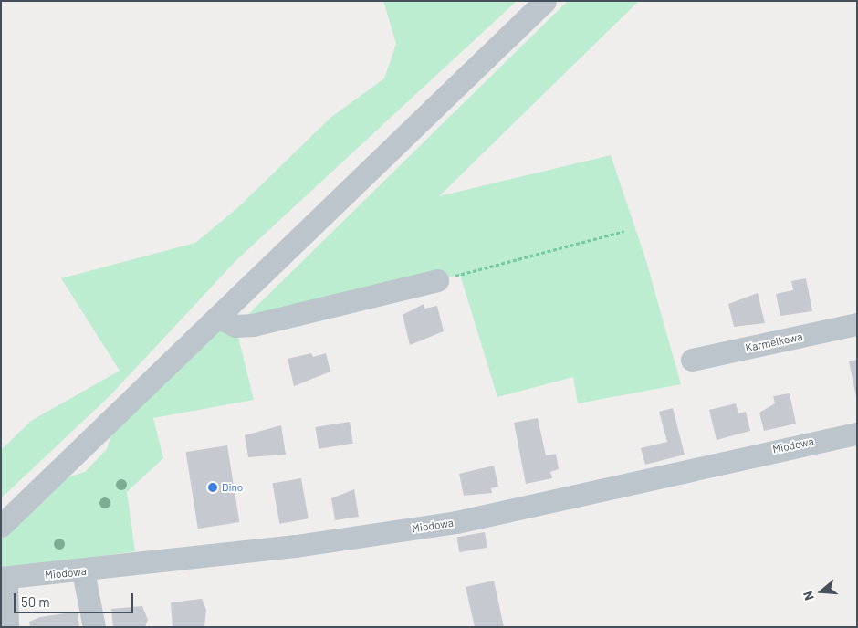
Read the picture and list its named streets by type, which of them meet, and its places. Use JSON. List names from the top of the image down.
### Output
{
  "streets": {
    "street": ["Karmelkowa", "Miodowa"]
  },
  "places": ["Dino"],
  "scale_bar": "50 m",
  "north": "left"
}
